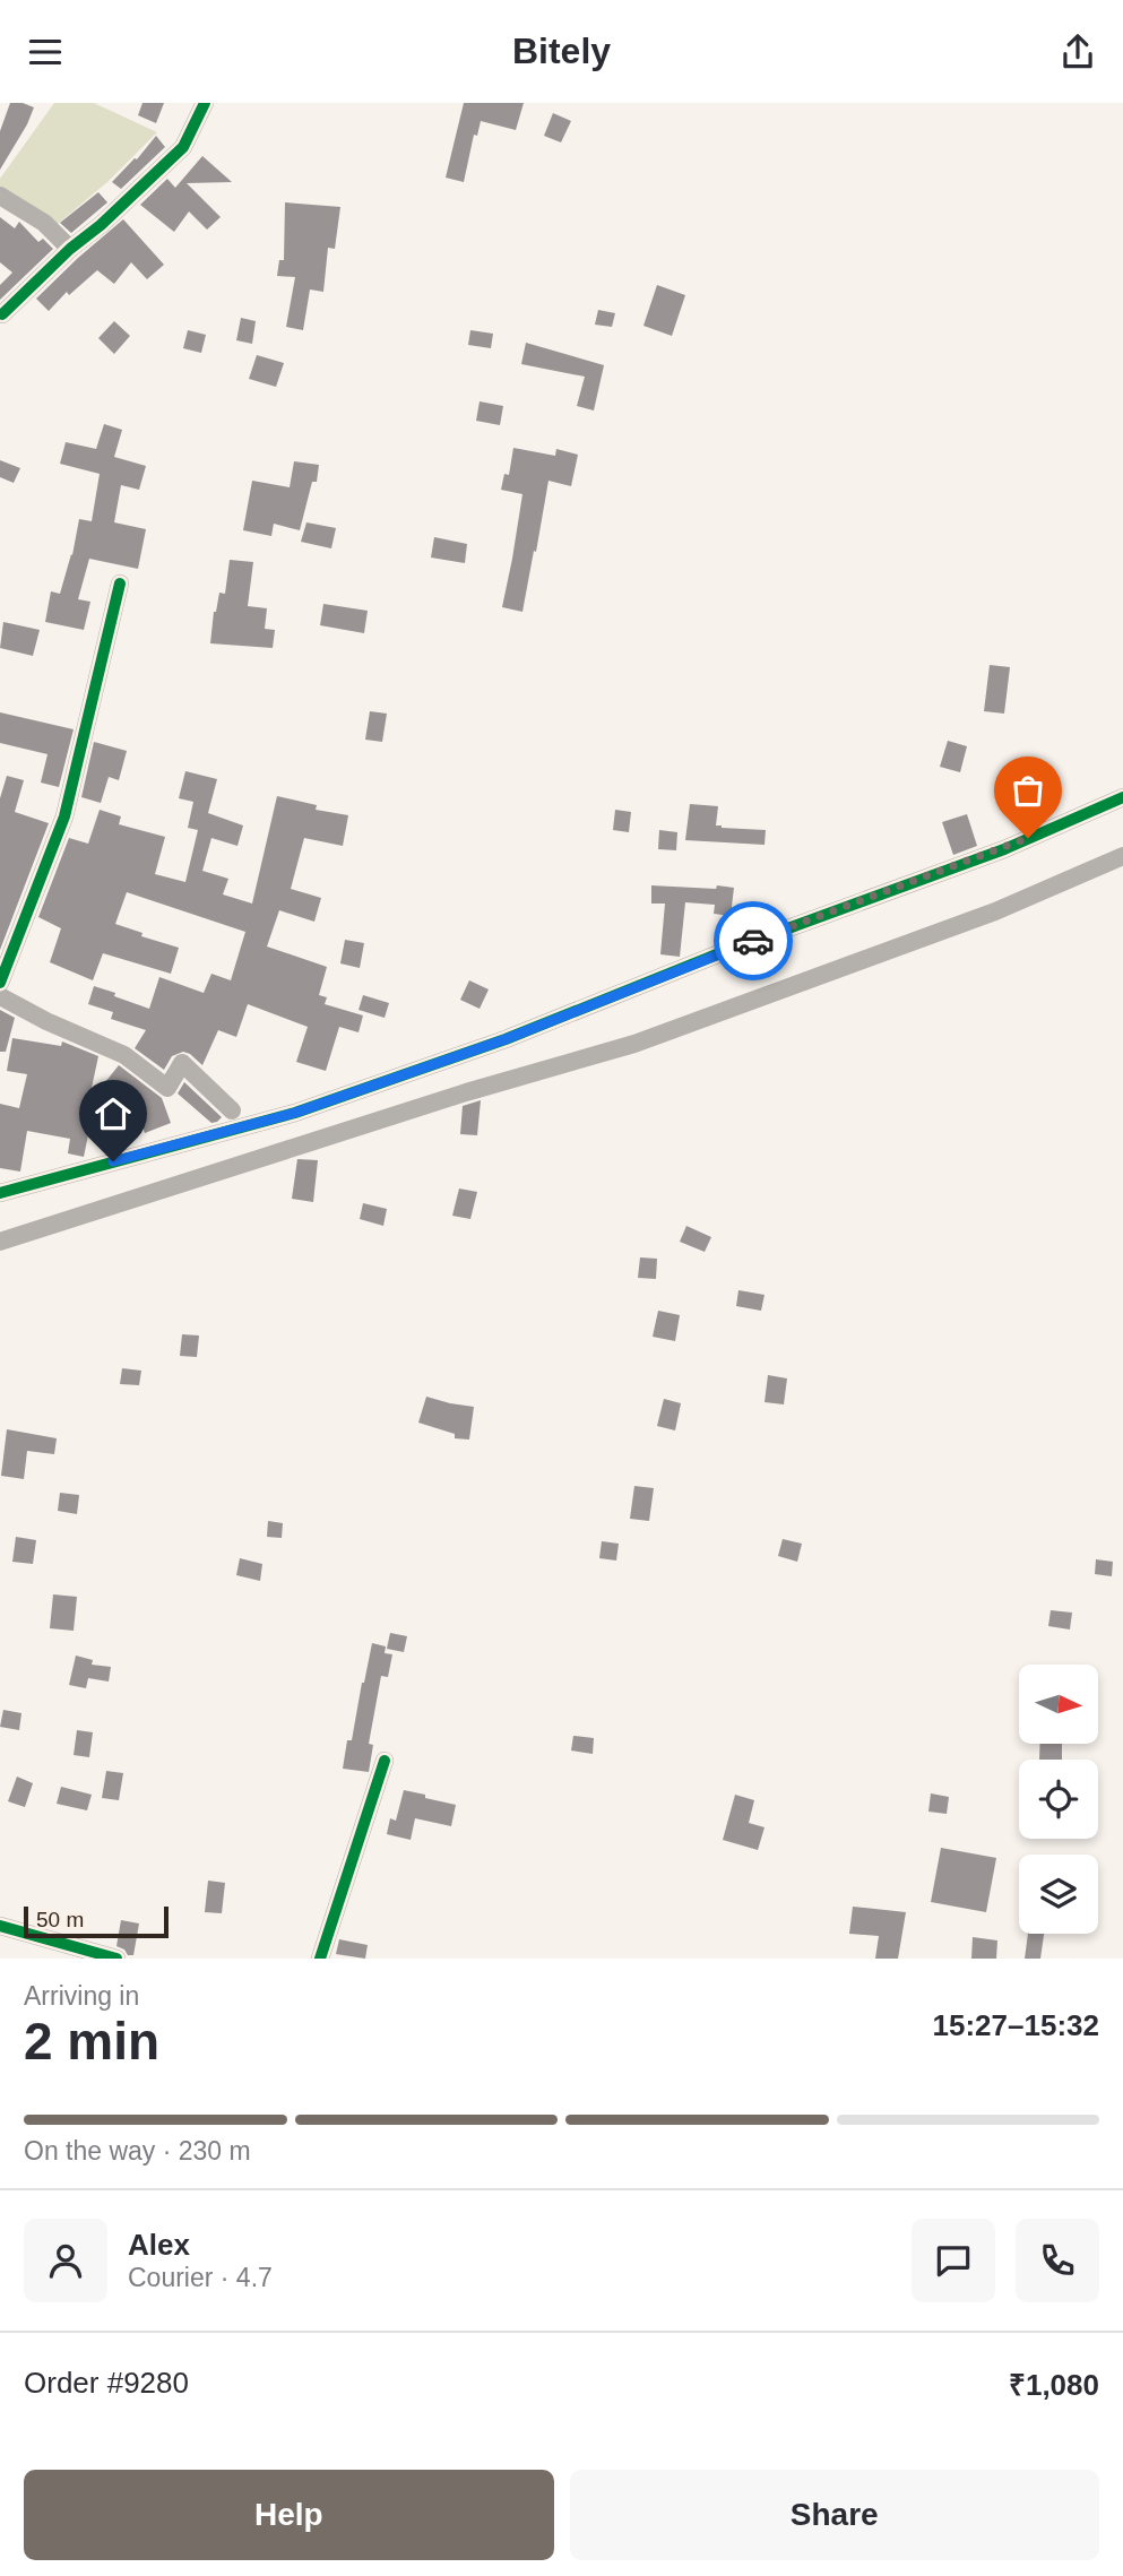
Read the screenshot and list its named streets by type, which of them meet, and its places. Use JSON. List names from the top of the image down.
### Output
{
  "scale_bar": "50 m",
  "north": "right",
  "page": {
    "header": "Bitely",
    "scale": "50 m",
    "heading": ["2 min", "Arriving in", "15:27–15:32"],
    "panel": [
      "Alex",
      "Courier · 4.7",
      "Order #9280",
      "₹1,080"
    ],
    "bar": "On the way · 230 m",
    "buttons": ["Help", "Share"]
  }
}
